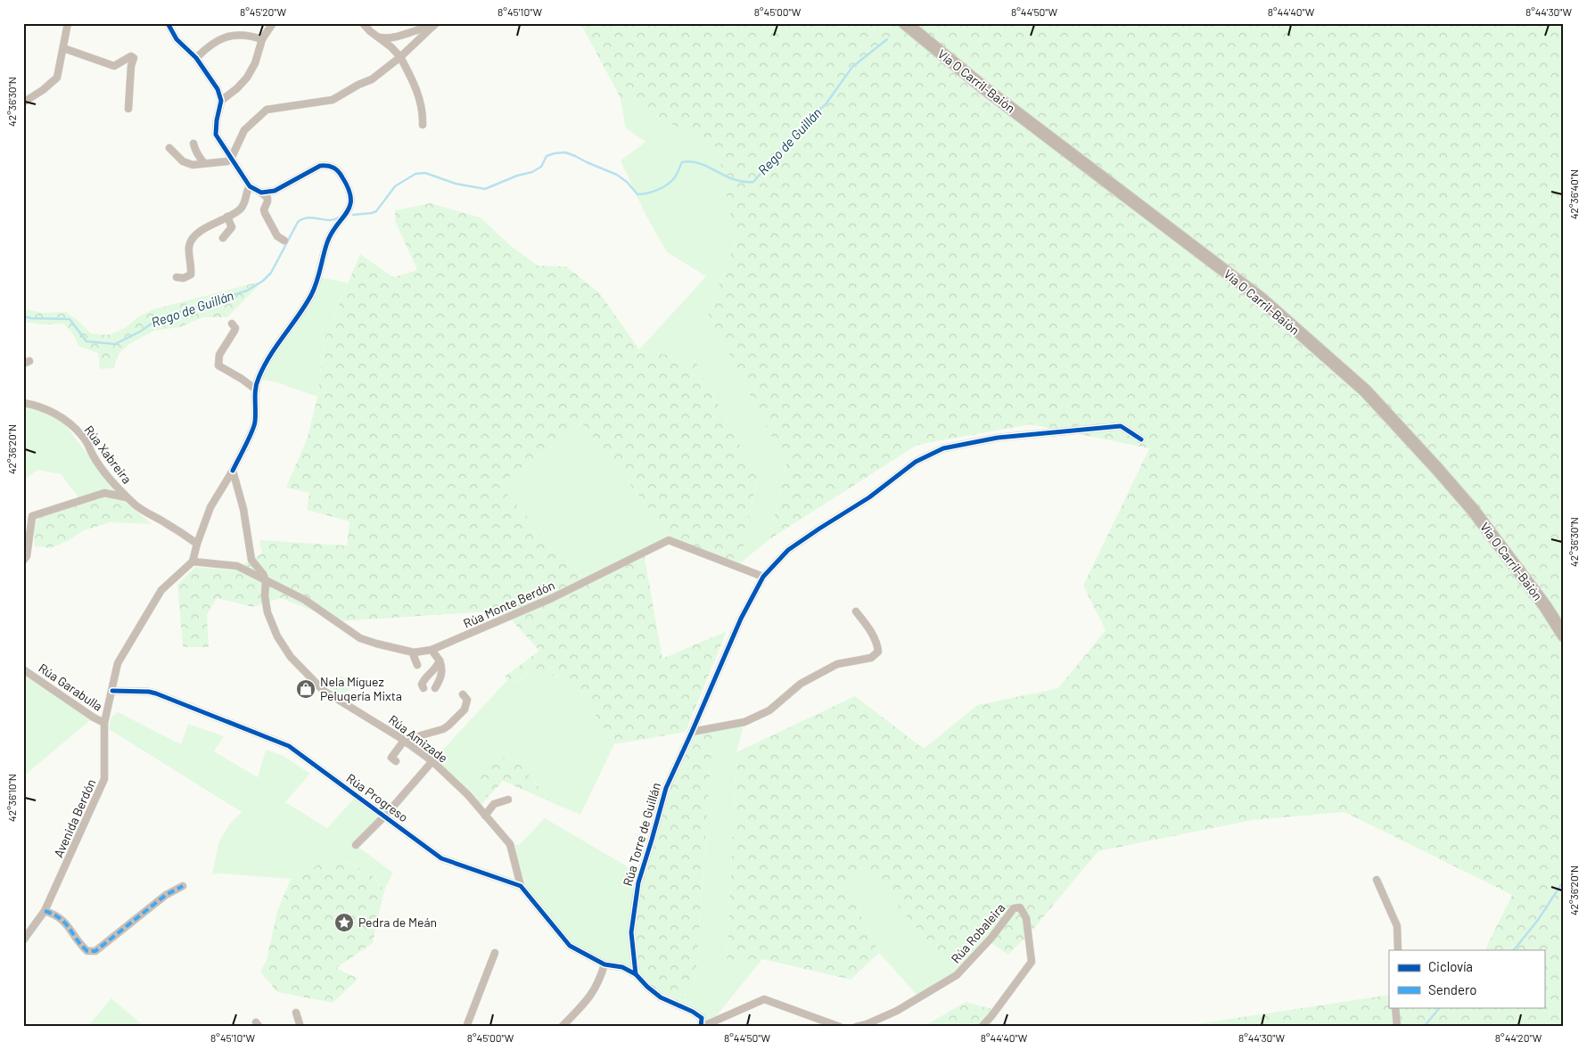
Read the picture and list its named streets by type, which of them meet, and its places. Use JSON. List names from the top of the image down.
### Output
{
  "streets": {
    "highway": ["Vía O Carril-Baión"],
    "street": [
      "Rúa Xabreira",
      "Rúa Monte Berdón",
      "Rúa Garabulla",
      "Rúa Amizade",
      "Rúa Progreso",
      "Avenida Berdón",
      "Rúa Torre de Guillán",
      "Rúa Robaleira"
    ]
  },
  "crossings": [
    ["Rúa Monte Berdón", "Rúa Amizade"],
    ["Rúa Monte Berdón", "Rúa Torre de Guillán"],
    ["Rúa Garabulla", "Avenida Berdón"],
    ["Rúa Amizade", "Rúa Progreso"],
    ["Rúa Progreso", "Avenida Berdón"]
  ],
  "water": ["Rego de Guillán"],
  "places": {
    "shop": ["Nela Míguez Peluqería Mixta"],
    "place": ["Pedra de Meán"]
  },
  "legend": ["Ciclovía", "Sendero"],
  "coordinates": [
    "8°45'20\"W",
    "8°45'10\"W",
    "8°45'00\"W",
    "8°44'50\"W",
    "8°44'40\"W",
    "8°44'30\"W",
    "42°36'30\"N",
    "42°36'40\"N",
    "42°36'20\"N",
    "42°36'10\"N",
    "8°44'20\"W"
  ]
}
